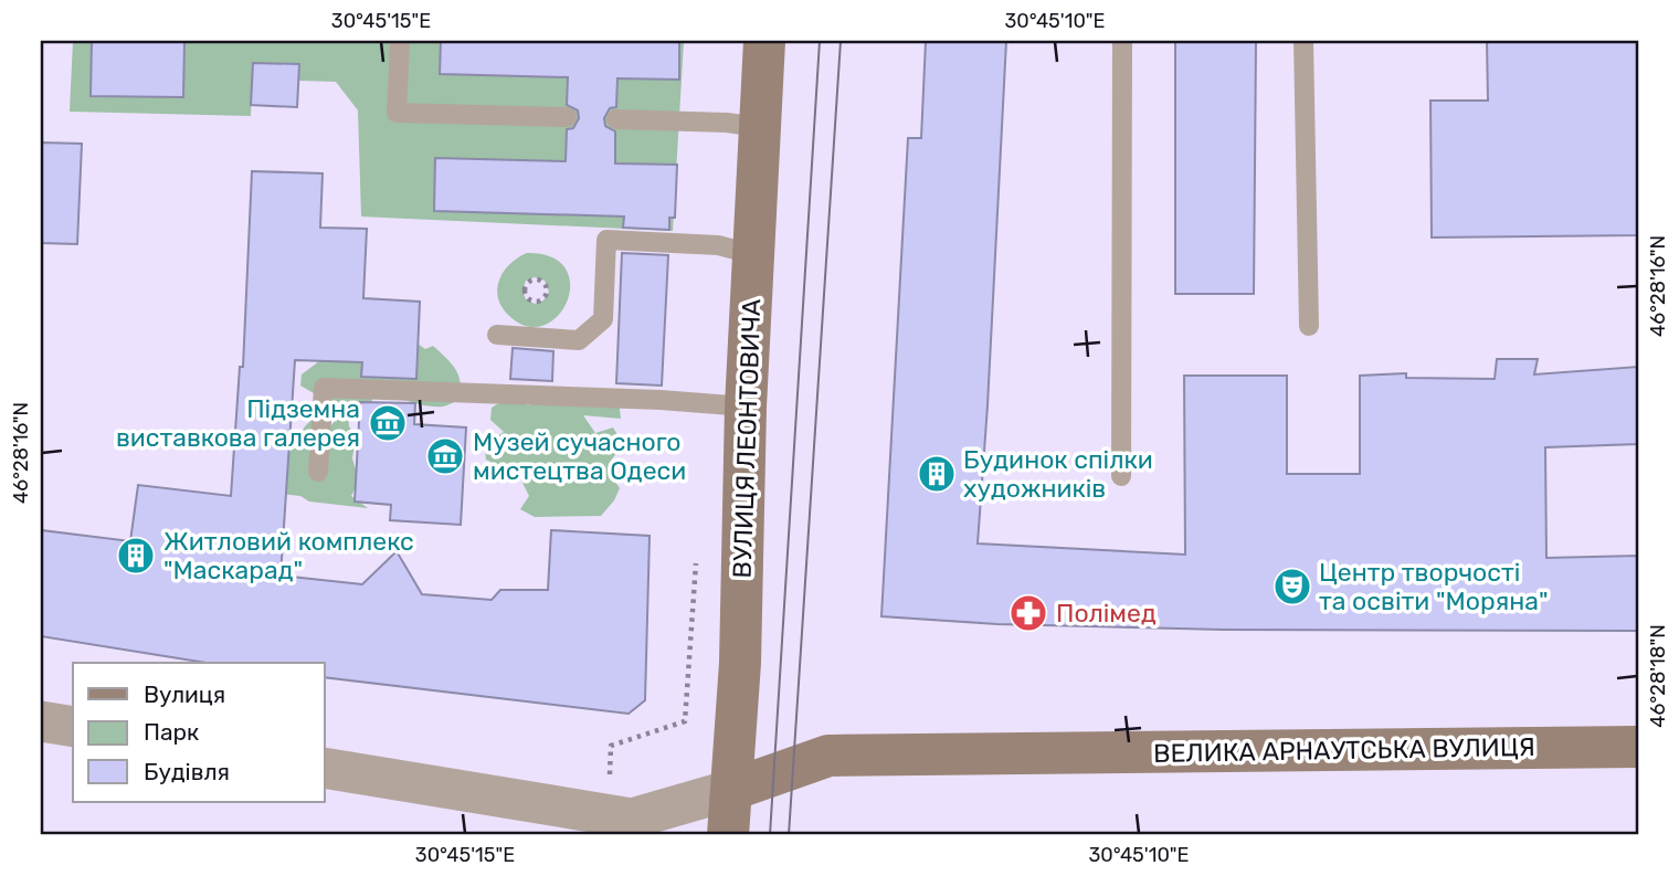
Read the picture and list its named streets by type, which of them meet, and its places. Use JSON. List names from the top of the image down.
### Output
{
  "streets": {
    "main road": ["ВУЛИЦЯ ЛЕОНТОВИЧА", "ВЕЛИКА АРНАУТСЬКА ВУЛИЦЯ"]
  },
  "crossings": [
    ["ВУЛИЦЯ ЛЕОНТОВИЧА", "ВЕЛИКА АРНАУТСЬКА ВУЛИЦЯ"]
  ],
  "places": {
    "museum": ["Підземна виставкова галерея", "Музей сучасного мистецтва Одеси"],
    "building": ["Будинок спілки художників", "Житловий комплекс \"Маскарад\""],
    "theatre": ["Центр творчості та освіти \"Моряна\""],
    "pharmacy": ["Полімед"]
  },
  "legend": ["Вулиця", "Парк", "Будівля"],
  "coordinates": [
    "30°45'15\"E",
    "30°45'10\"E",
    "46°28'16\"N",
    "46°28'18\"N"
  ]
}
